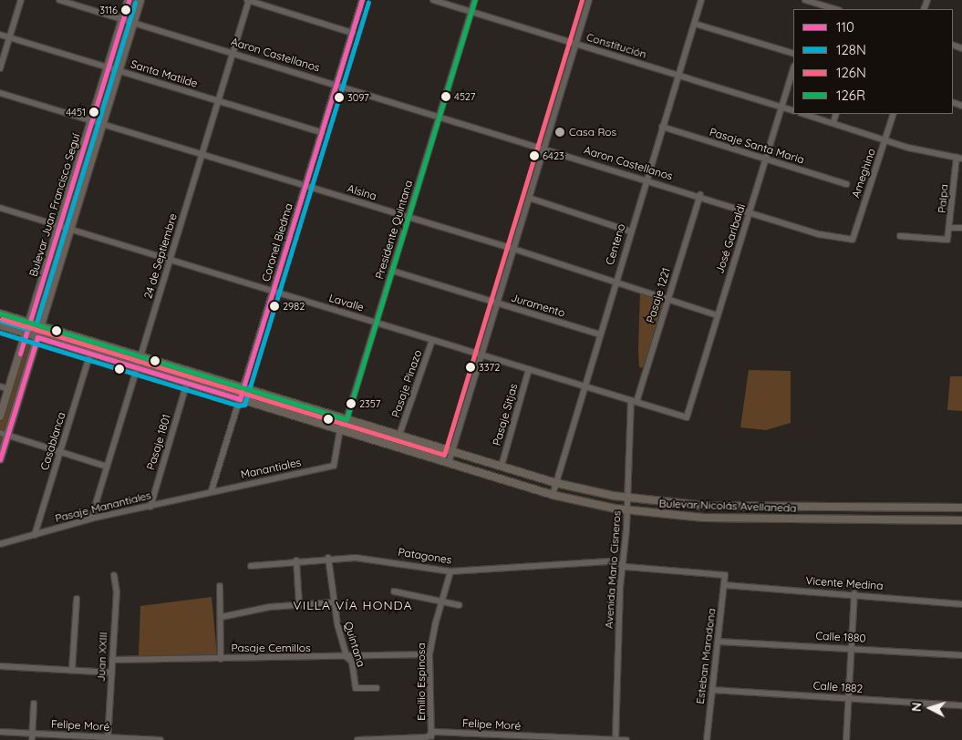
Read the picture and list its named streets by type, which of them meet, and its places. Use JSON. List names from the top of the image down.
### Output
{
  "streets": {
    "main road": ["Bulevar Juan Francisco Seguí", "Bulevar Nicolás Avellaneda"],
    "street": [
      "Constitución",
      "Aaron Castellanos",
      "Santa Matilde",
      "Pasaje Santa Maria",
      "Ameghino",
      "Alsina",
      "Palpa",
      "Presidente Quintana",
      "José Garibaldi",
      "Coronel Biedma",
      "Centeno",
      "24 de Septiembre",
      "Pasaje 1221",
      "Lavalle",
      "Juramento",
      "Pasaje Pinazo",
      "Pasaje Sitjas",
      "Casablanca",
      "Pasaje 1801",
      "Manantiales",
      "Pasaje Manantiales",
      "Patagones",
      "Avenida Mario Cisneros",
      "Vicente Medina",
      "Calle 1880",
      "Quintana",
      "Pasaje Cemillos",
      "Esteban Maradona",
      "Juan XXIII",
      "Emilio Espinosa",
      "Calle 1882",
      "Felipe Moré"
    ]
  },
  "crossings": [
    ["Constitución", "Presidente Quintana"],
    ["Constitución", "José Garibaldi"],
    ["Constitución", "Centeno"],
    ["Aaron Castellanos", "Ameghino"],
    ["Aaron Castellanos", "Bulevar Juan Francisco Seguí"],
    ["Aaron Castellanos", "Presidente Quintana"],
    ["Aaron Castellanos", "José Garibaldi"],
    ["Aaron Castellanos", "Coronel Biedma"],
    ["Aaron Castellanos", "Centeno"],
    ["Aaron Castellanos", "24 de Septiembre"],
    ["Aaron Castellanos", "Pasaje 1221"],
    ["Santa Matilde", "Bulevar Juan Francisco Seguí"],
    ["Santa Matilde", "Coronel Biedma"],
    ["Santa Matilde", "24 de Septiembre"],
    ["Pasaje Santa Maria", "José Garibaldi"],
    ["Pasaje Santa Maria", "Centeno"],
    ["Alsina", "Bulevar Juan Francisco Seguí"],
    ["Alsina", "Presidente Quintana"],
    ["Alsina", "José Garibaldi"],
    ["Alsina", "Coronel Biedma"],
    ["Alsina", "Centeno"],
    ["Alsina", "24 de Septiembre"],
    ["Alsina", "Pasaje 1221"],
    ["Bulevar Juan Francisco Seguí", "Lavalle"],
    ["Bulevar Juan Francisco Seguí", "Bulevar Nicolás Avellaneda"],
    ["Presidente Quintana", "Lavalle"],
    ["Presidente Quintana", "Juramento"],
    ["Presidente Quintana", "Manantiales"],
    ["Presidente Quintana", "Bulevar Nicolás Avellaneda"],
    ["José Garibaldi", "Lavalle"],
    ["Coronel Biedma", "Lavalle"],
    ["Coronel Biedma", "Manantiales"],
    ["Coronel Biedma", "Bulevar Nicolás Avellaneda"],
    ["Coronel Biedma", "Pasaje Manantiales"],
    ["Centeno", "Lavalle"],
    ["Centeno", "Juramento"],
    ["Centeno", "Bulevar Nicolás Avellaneda"],
    ["24 de Septiembre", "Lavalle"],
    ["24 de Septiembre", "Bulevar Nicolás Avellaneda"],
    ["24 de Septiembre", "Pasaje Manantiales"],
    ["Pasaje 1221", "Lavalle"],
    ["Pasaje 1221", "Avenida Mario Cisneros"],
    ["Lavalle", "Pasaje Pinazo"],
    ["Lavalle", "Pasaje Sitjas"],
    ["Lavalle", "Avenida Mario Cisneros"],
    ["Pasaje Pinazo", "Bulevar Nicolás Avellaneda"],
    ["Pasaje Sitjas", "Bulevar Nicolás Avellaneda"],
    ["Casablanca", "Bulevar Nicolás Avellaneda"],
    ["Casablanca", "Pasaje Manantiales"],
    ["Pasaje 1801", "Bulevar Nicolás Avellaneda"],
    ["Pasaje 1801", "Pasaje Manantiales"],
    ["Manantiales", "Pasaje Manantiales"],
    ["Bulevar Nicolás Avellaneda", "Avenida Mario Cisneros"],
    ["Patagones", "Avenida Mario Cisneros"],
    ["Patagones", "Quintana"],
    ["Patagones", "Esteban Maradona"],
    ["Patagones", "Emilio Espinosa"],
    ["Avenida Mario Cisneros", "Esteban Maradona"],
    ["Avenida Mario Cisneros", "Felipe Moré"],
    ["Vicente Medina", "Esteban Maradona"],
    ["Calle 1880", "Esteban Maradona"],
    ["Quintana", "Pasaje Cemillos"],
    ["Pasaje Cemillos", "Juan XXIII"],
    ["Pasaje Cemillos", "Emilio Espinosa"],
    ["Esteban Maradona", "Calle 1882"],
    ["Juan XXIII", "Felipe Moré"],
    ["Emilio Espinosa", "Felipe Moré"]
  ],
  "districts": ["VILLA VÍA HONDA"],
  "places": [
    "3116",
    "4527",
    "3097",
    "4451",
    "Casa Ros",
    "6423",
    "2982",
    "3372",
    "2357"
  ],
  "lines": [
    "transit line 110",
    "transit line 126N",
    "transit line 126R",
    "transit line 128N"
  ],
  "legend": [
    "110",
    "128N",
    "126N",
    "126R"
  ],
  "north": "left"
}
